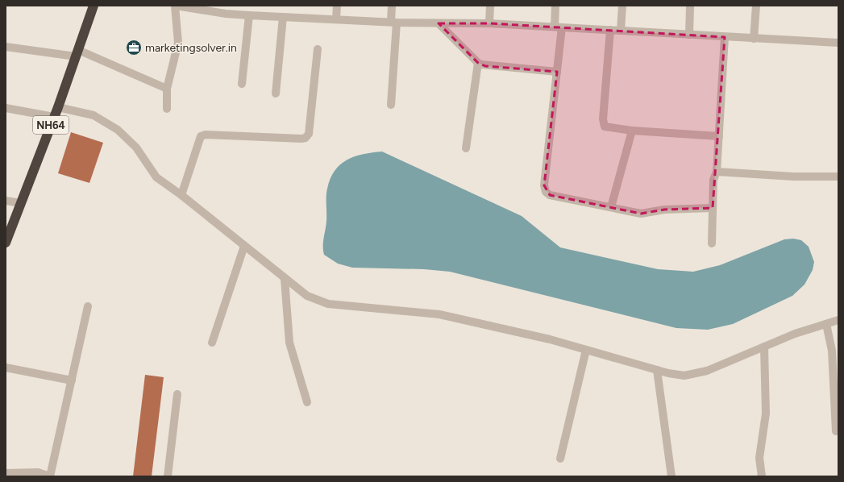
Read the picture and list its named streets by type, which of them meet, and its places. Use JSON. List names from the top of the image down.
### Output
{
  "streets": {
    "highway": ["NH64"]
  },
  "places": {
    "office": ["marketingsolver.in"]
  }
}
